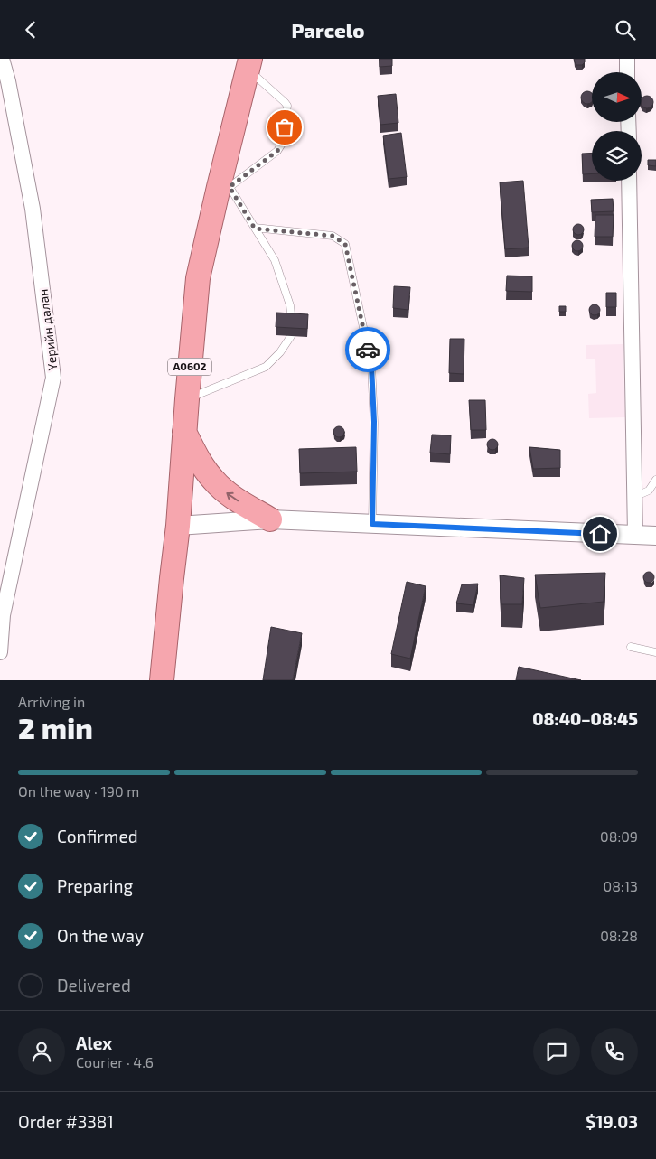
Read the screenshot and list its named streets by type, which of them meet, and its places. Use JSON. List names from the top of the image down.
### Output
{
  "streets": {
    "highway": ["A0602"],
    "street": ["Үерийн далан"]
  },
  "north": "right",
  "page": {
    "header": "Parcelo",
    "heading": ["2 min", "Arriving in", "08:40–08:45"],
    "panel": [
      "Alex",
      "Courier · 4.6",
      "Order #3381",
      "$19.03"
    ],
    "bar": "On the way · 190 m",
    "list": [
      ["Confirmed", "08:09"],
      ["Preparing", "08:13"],
      ["On the way", "08:28"],
      "Delivered"
    ]
  }
}
